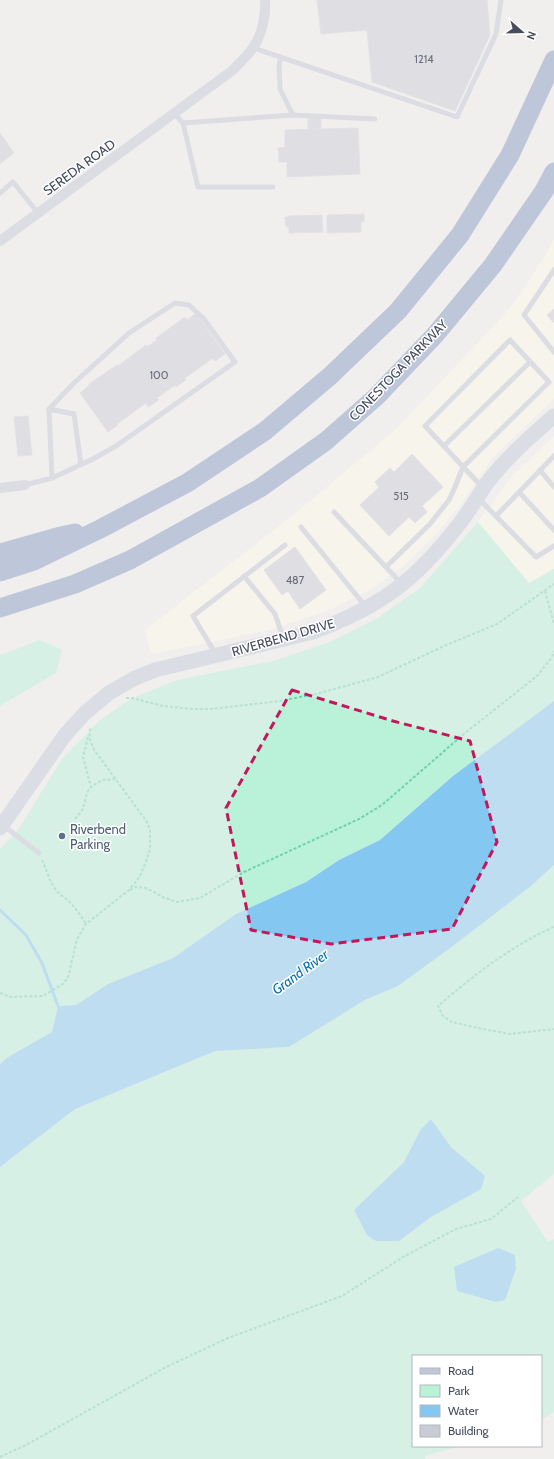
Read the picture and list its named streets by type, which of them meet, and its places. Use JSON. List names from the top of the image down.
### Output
{
  "streets": {
    "highway": ["CONESTOGA PARKWAY"],
    "street": ["SEREDA ROAD", "RIVERBEND DRIVE"]
  },
  "water": ["Grand River"],
  "places": ["Riverbend Parking"],
  "house_numbers": [
    "1214",
    "100",
    "515",
    "487"
  ],
  "legend": [
    "Road",
    "Park",
    "Water",
    "Building"
  ],
  "north": "right"
}
